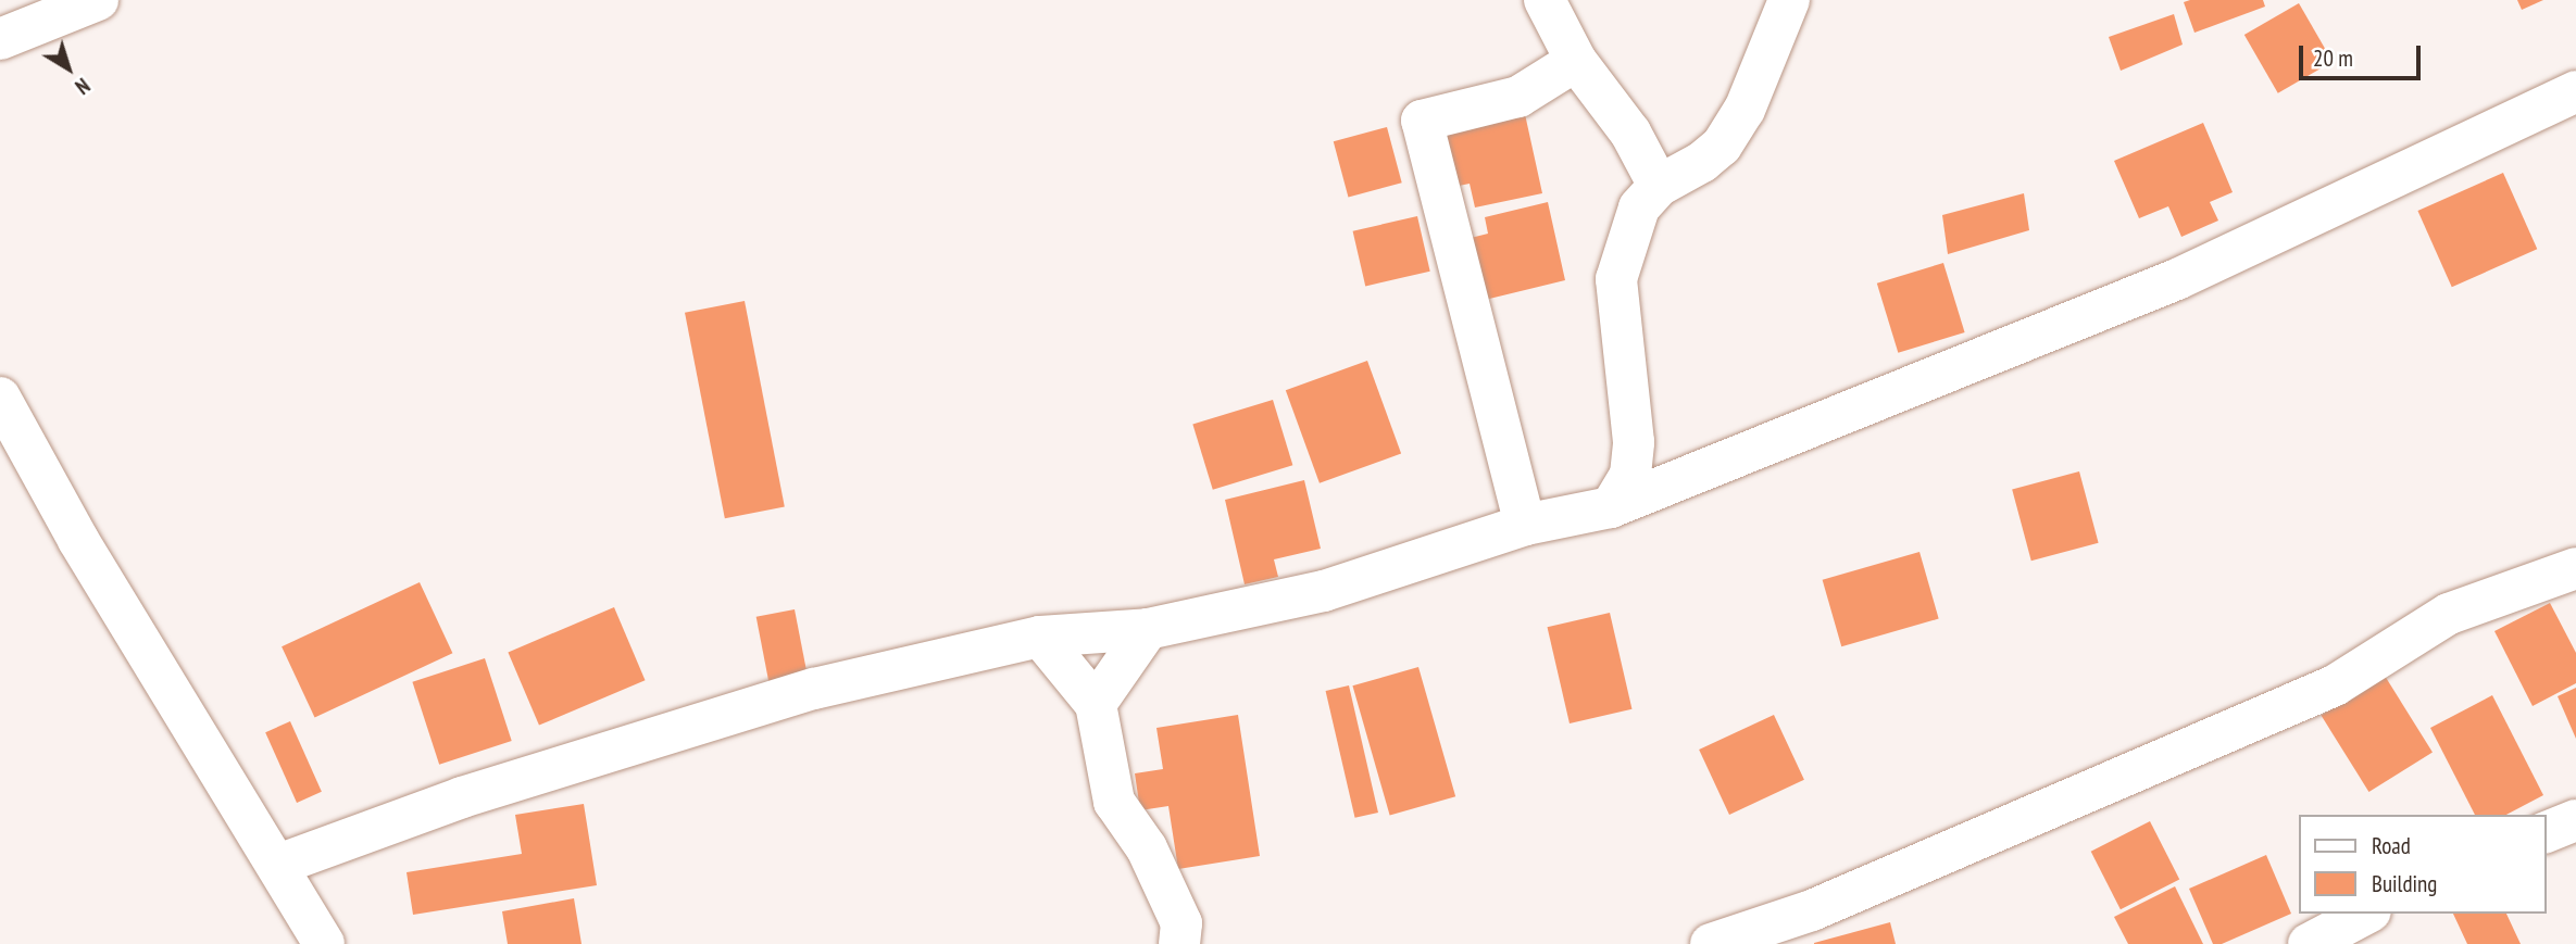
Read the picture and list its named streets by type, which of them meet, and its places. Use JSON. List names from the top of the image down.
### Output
{
  "legend": ["Road", "Building"],
  "scale_bar": "20 m",
  "north": "bottom right"
}
